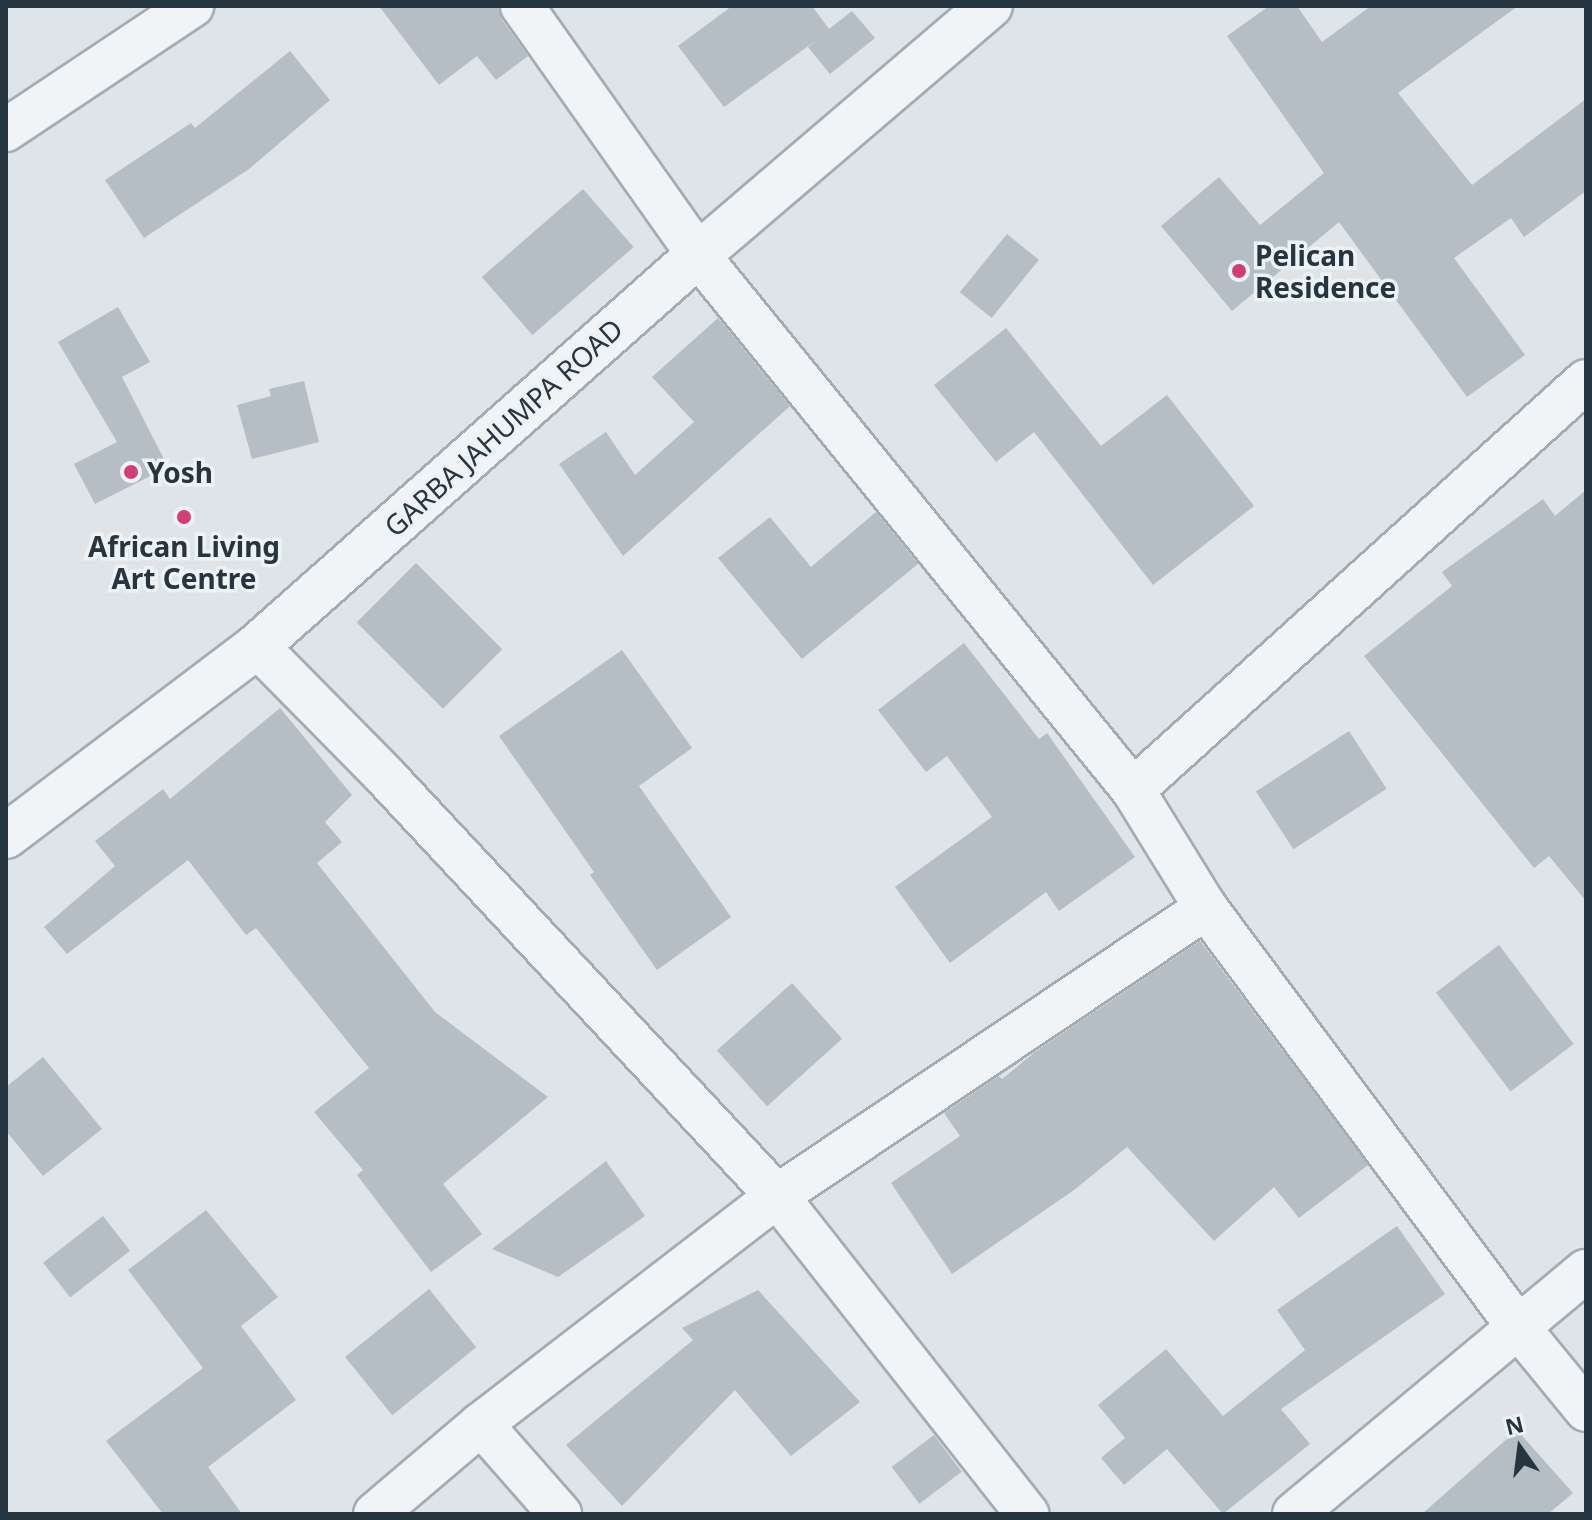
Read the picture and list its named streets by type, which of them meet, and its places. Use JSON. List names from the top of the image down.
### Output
{
  "streets": {
    "street": ["GARBA JAHUMPA ROAD"]
  },
  "places": ["Pelican Residence", "Yosh", "African Living Art Centre"],
  "north": "top"
}
